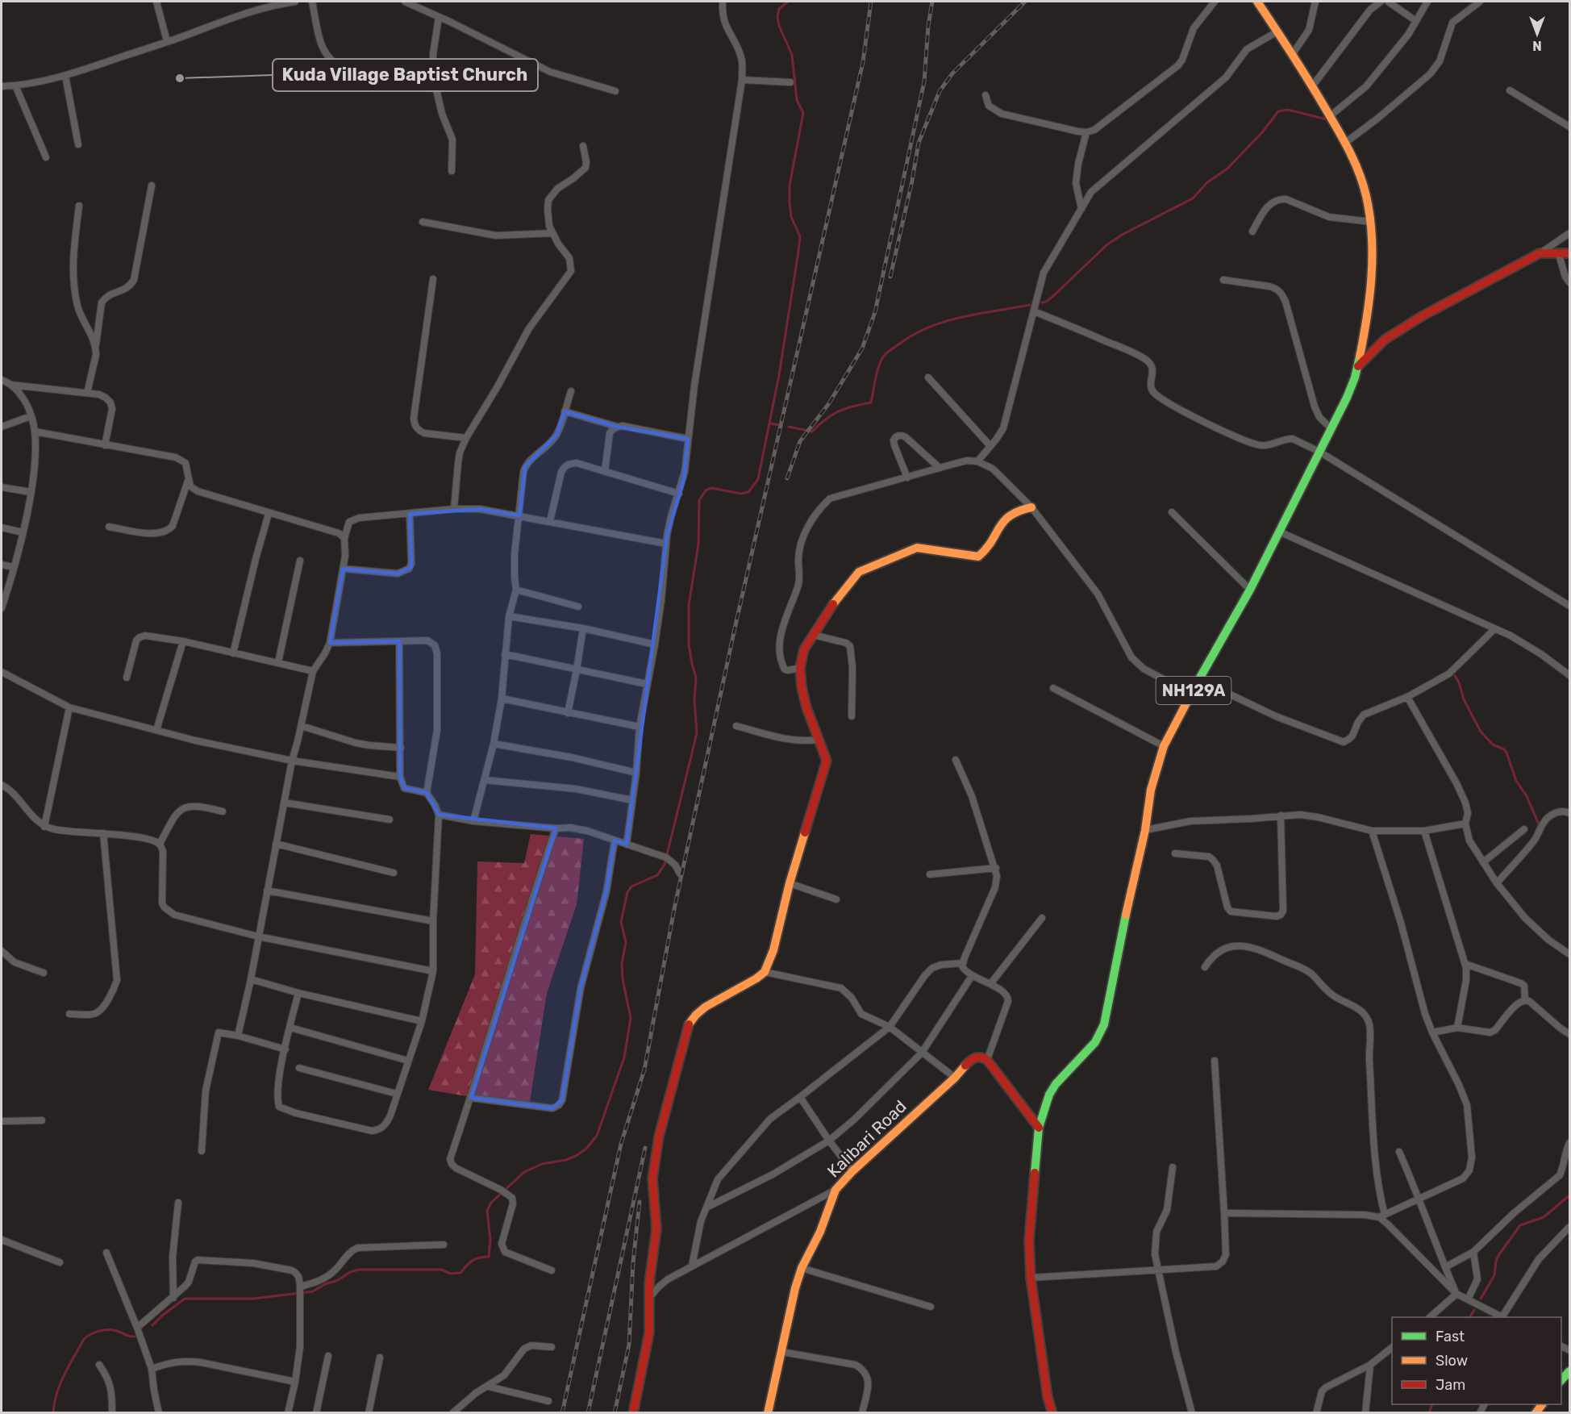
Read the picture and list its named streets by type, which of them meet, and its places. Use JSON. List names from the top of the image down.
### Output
{
  "streets": {
    "main road": ["NH129A", "Kalibari Road"]
  },
  "places": ["Kuda Village Baptist Church"],
  "legend": ["Fast", "Slow", "Jam"],
  "north": "bottom"
}
